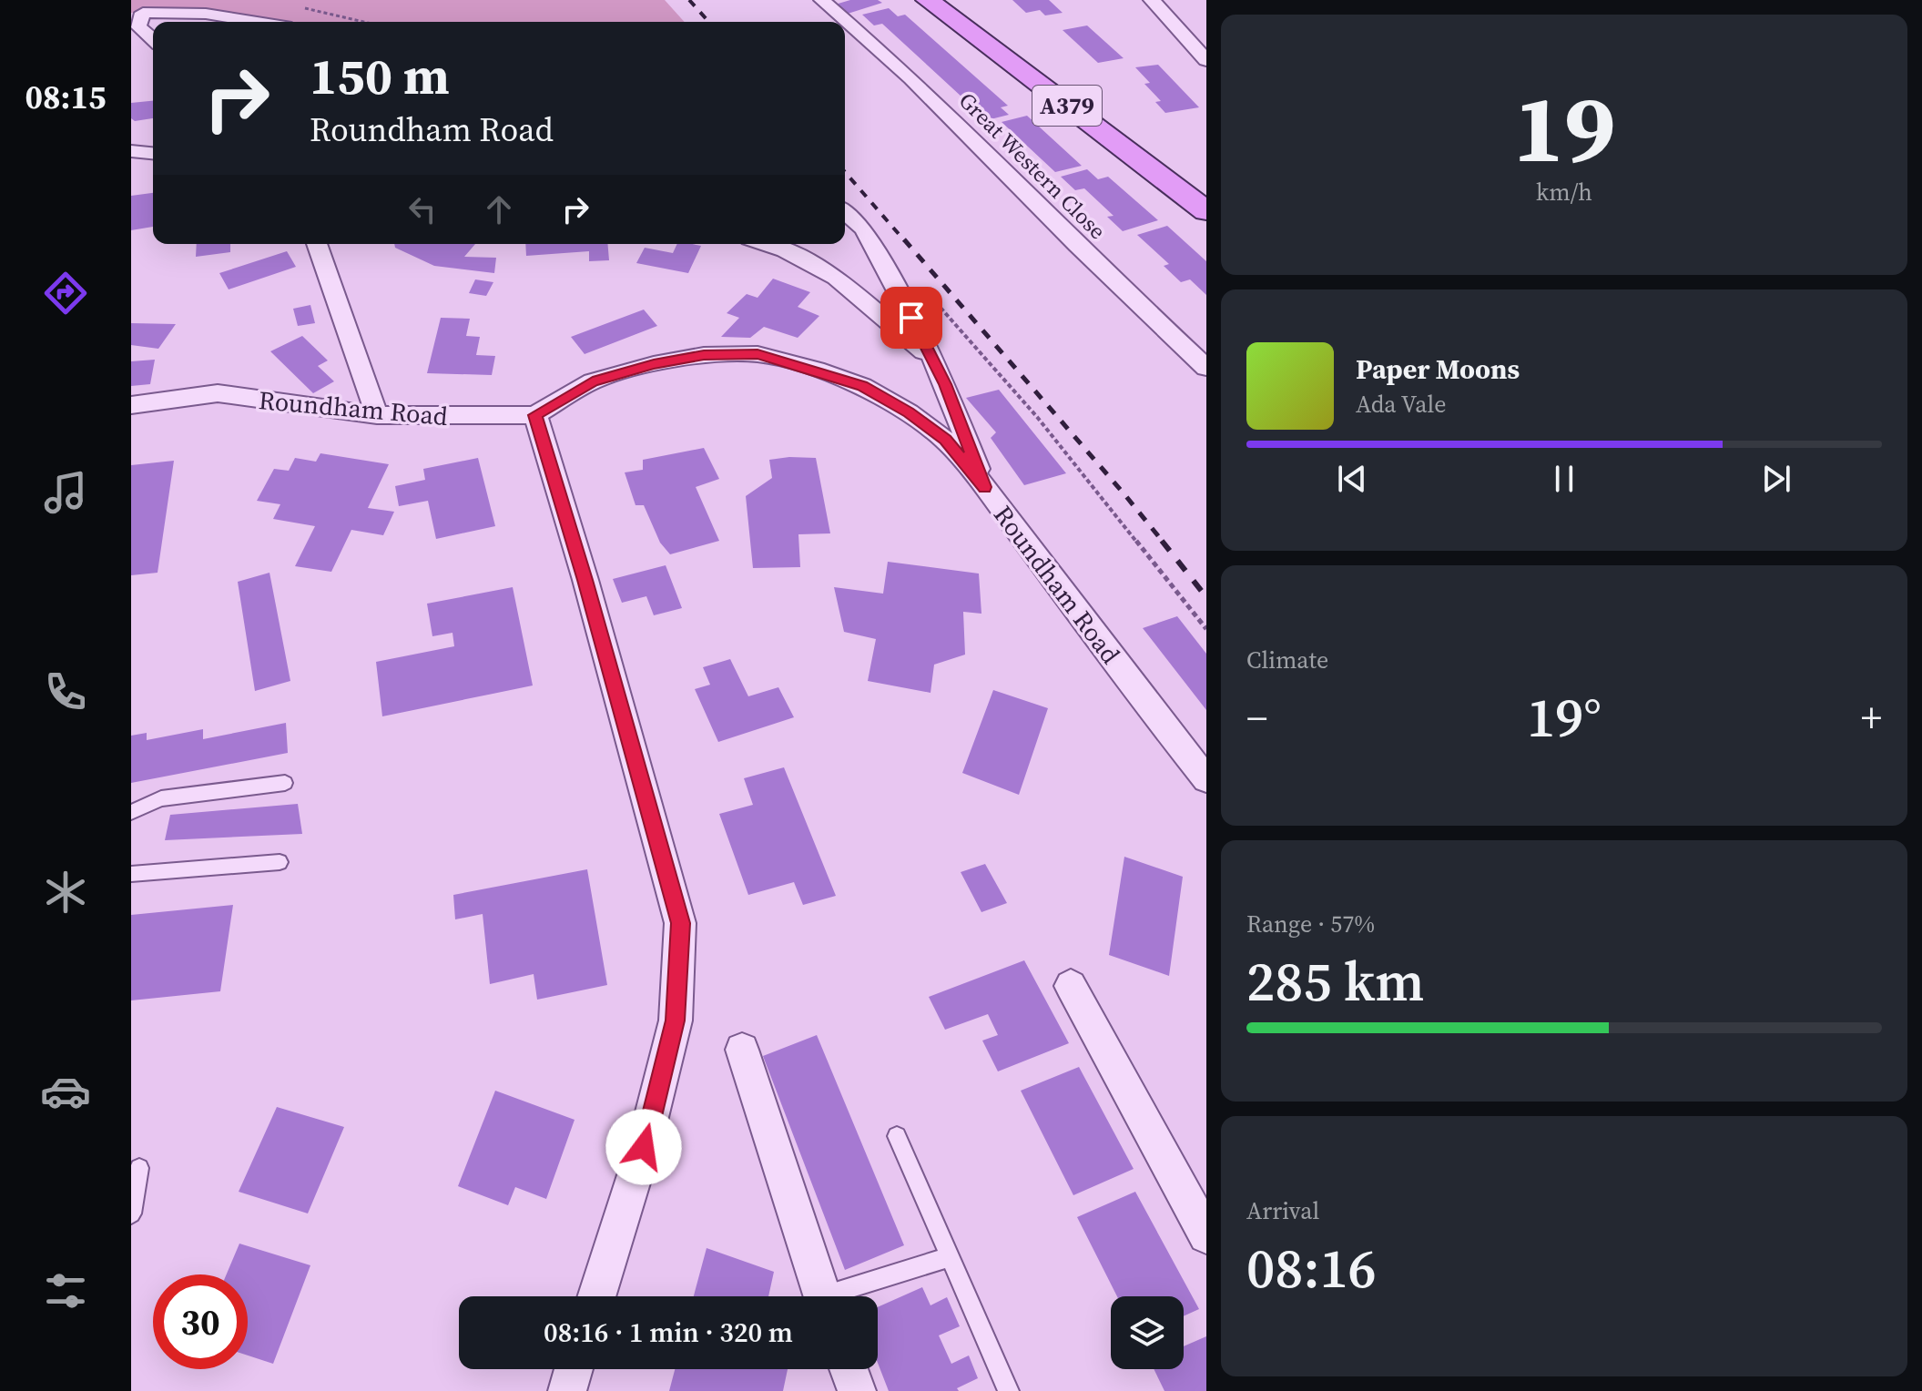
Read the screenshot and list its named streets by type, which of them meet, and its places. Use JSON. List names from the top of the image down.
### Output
{
  "streets": {
    "main road": ["A379"],
    "street": ["Great Western Close", "Roundham Road"]
  },
  "page": {
    "tabs": "08:15",
    "tile": [
      ["19", "km/h"],
      "Climate",
      ["Range · 57%", "285 km"],
      ["Arrival", "08:16"]
    ],
    "turn": ["150 m", "Roundham Road"],
    "song": ["Paper Moons", "Ada Vale"],
    "heat": ["−", "19°", "+"],
    "limit": "30",
    "trip": "08:16 · 1 min · 320 m"
  }
}
